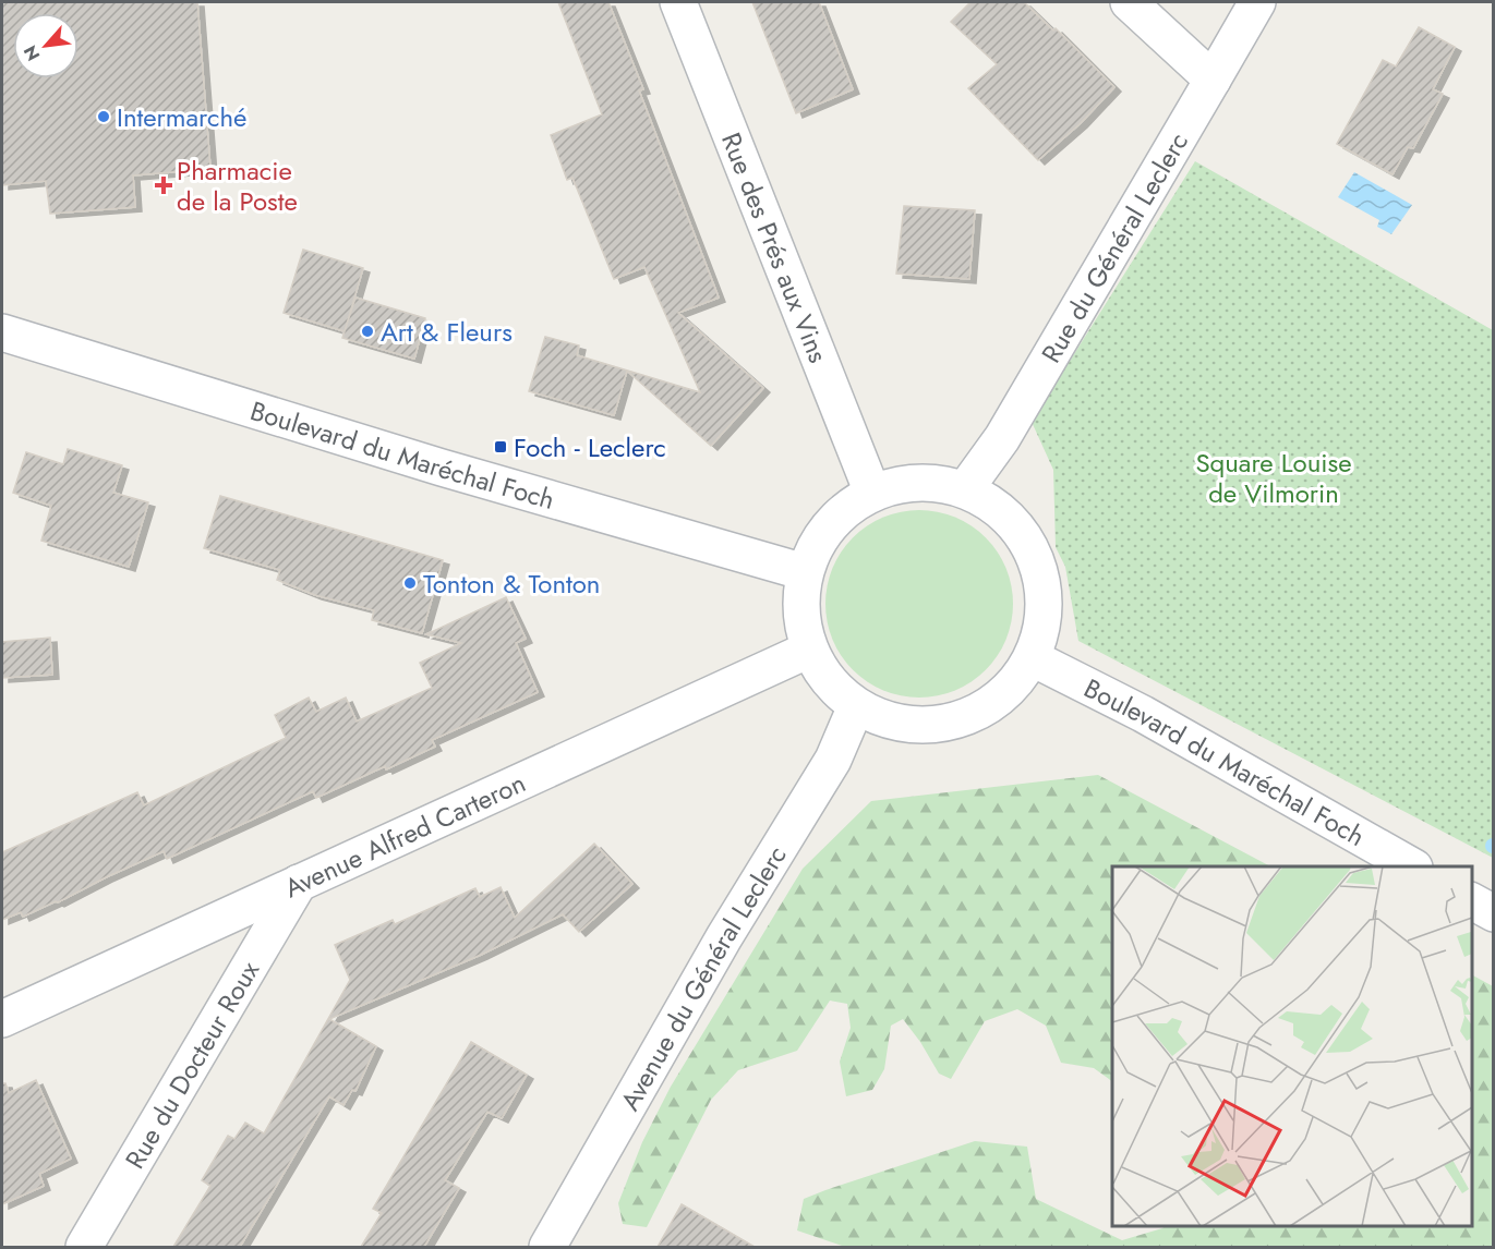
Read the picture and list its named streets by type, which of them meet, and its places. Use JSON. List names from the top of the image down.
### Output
{
  "streets": {
    "street": [
      "Rue des Prés aux Vins",
      "Rue du Général Leclerc",
      "Boulevard du Maréchal Foch",
      "Avenue Alfred Carteron",
      "Avenue du Général Leclerc",
      "Rue du Docteur Roux"
    ]
  },
  "crossings": [
    ["Avenue Alfred Carteron", "Rue du Docteur Roux"]
  ],
  "parks": ["Square Louise de Vilmorin"],
  "places": {
    "other": ["Intermarché", "Art & Fleurs", "Tonton & Tonton"],
    "health": ["Pharmacie de la Poste"],
    "transit": ["Foch - Leclerc"]
  },
  "north": "bottom left"
}
